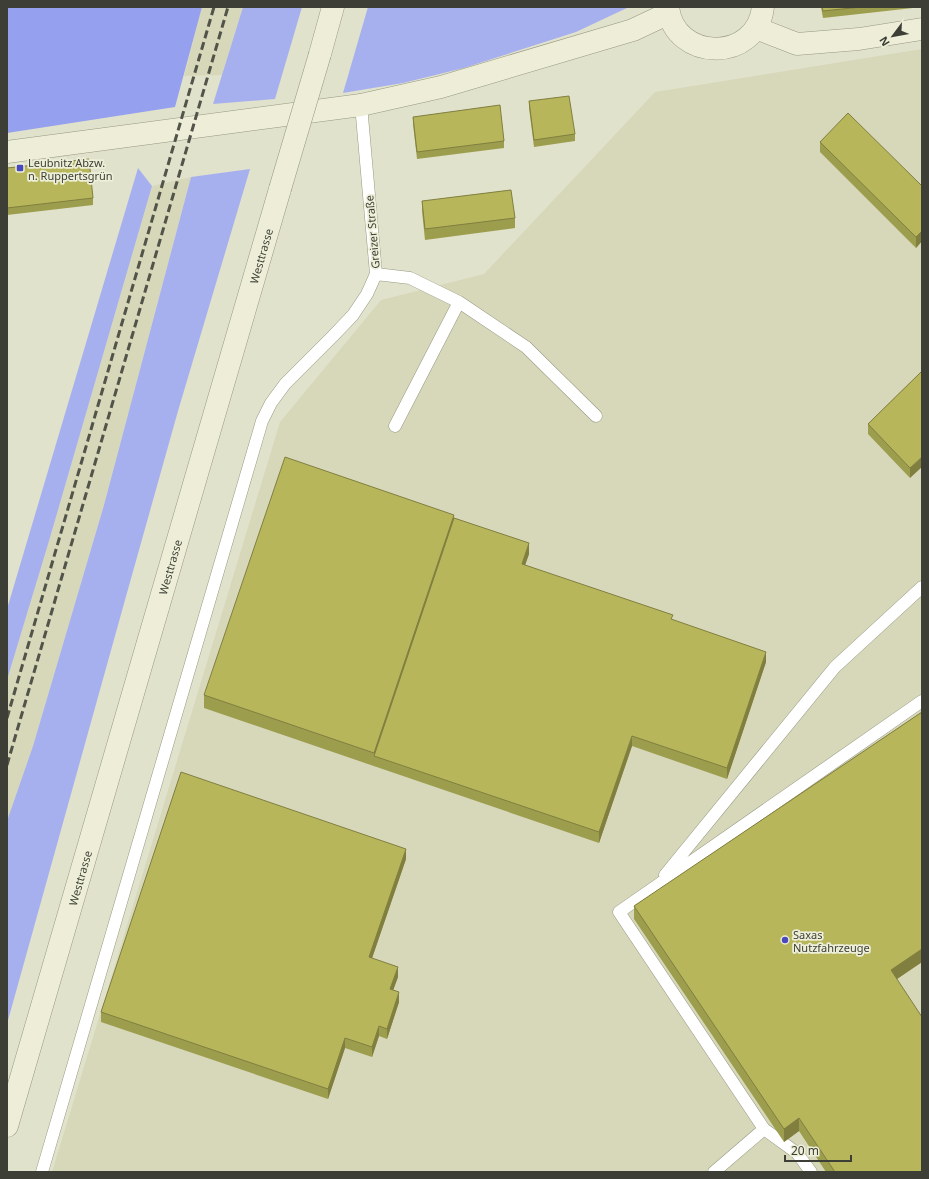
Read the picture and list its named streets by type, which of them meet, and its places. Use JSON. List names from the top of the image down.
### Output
{
  "streets": {
    "main road": ["Westtrasse"],
    "lane": ["Greizer Straße"]
  },
  "places": {
    "transit": ["Leubnitz Abzw. n. Ruppertsgrün"],
    "other": ["Saxas Nutzfahrzeuge"]
  },
  "scale_bar": "20 m",
  "north": "bottom left"
}
